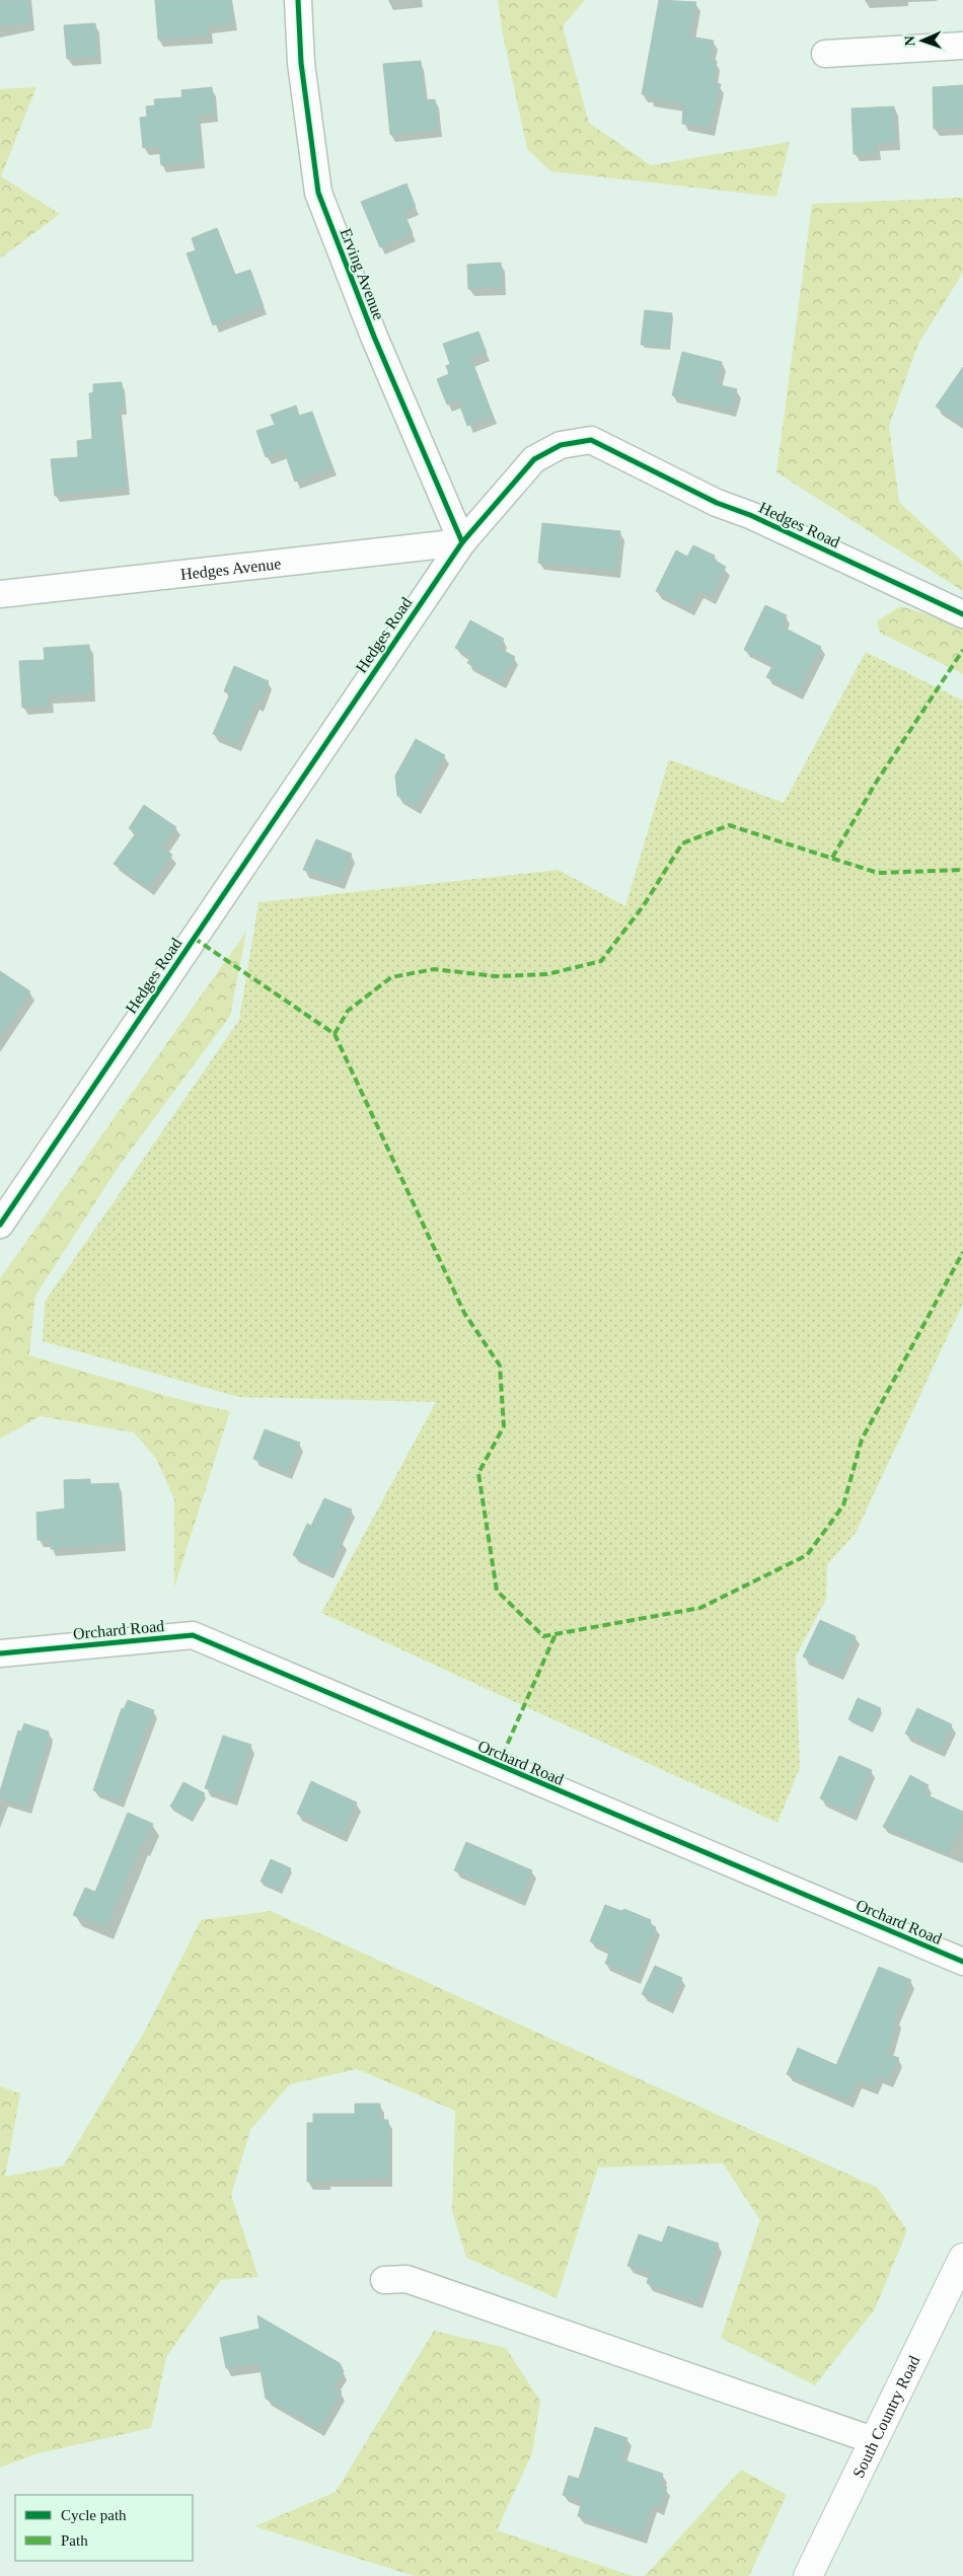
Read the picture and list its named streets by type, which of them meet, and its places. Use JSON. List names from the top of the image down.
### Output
{
  "streets": {
    "main road": ["South Country Road"],
    "street": [
      "Erving Avenue",
      "Hedges Road",
      "Hedges Avenue",
      "Orchard Road"
    ]
  },
  "crossings": [
    ["Erving Avenue", "Hedges Road"],
    ["Erving Avenue", "Hedges Avenue"],
    ["Hedges Road", "Hedges Avenue"]
  ],
  "legend": ["Cycle path", "Path"],
  "north": "left"
}
